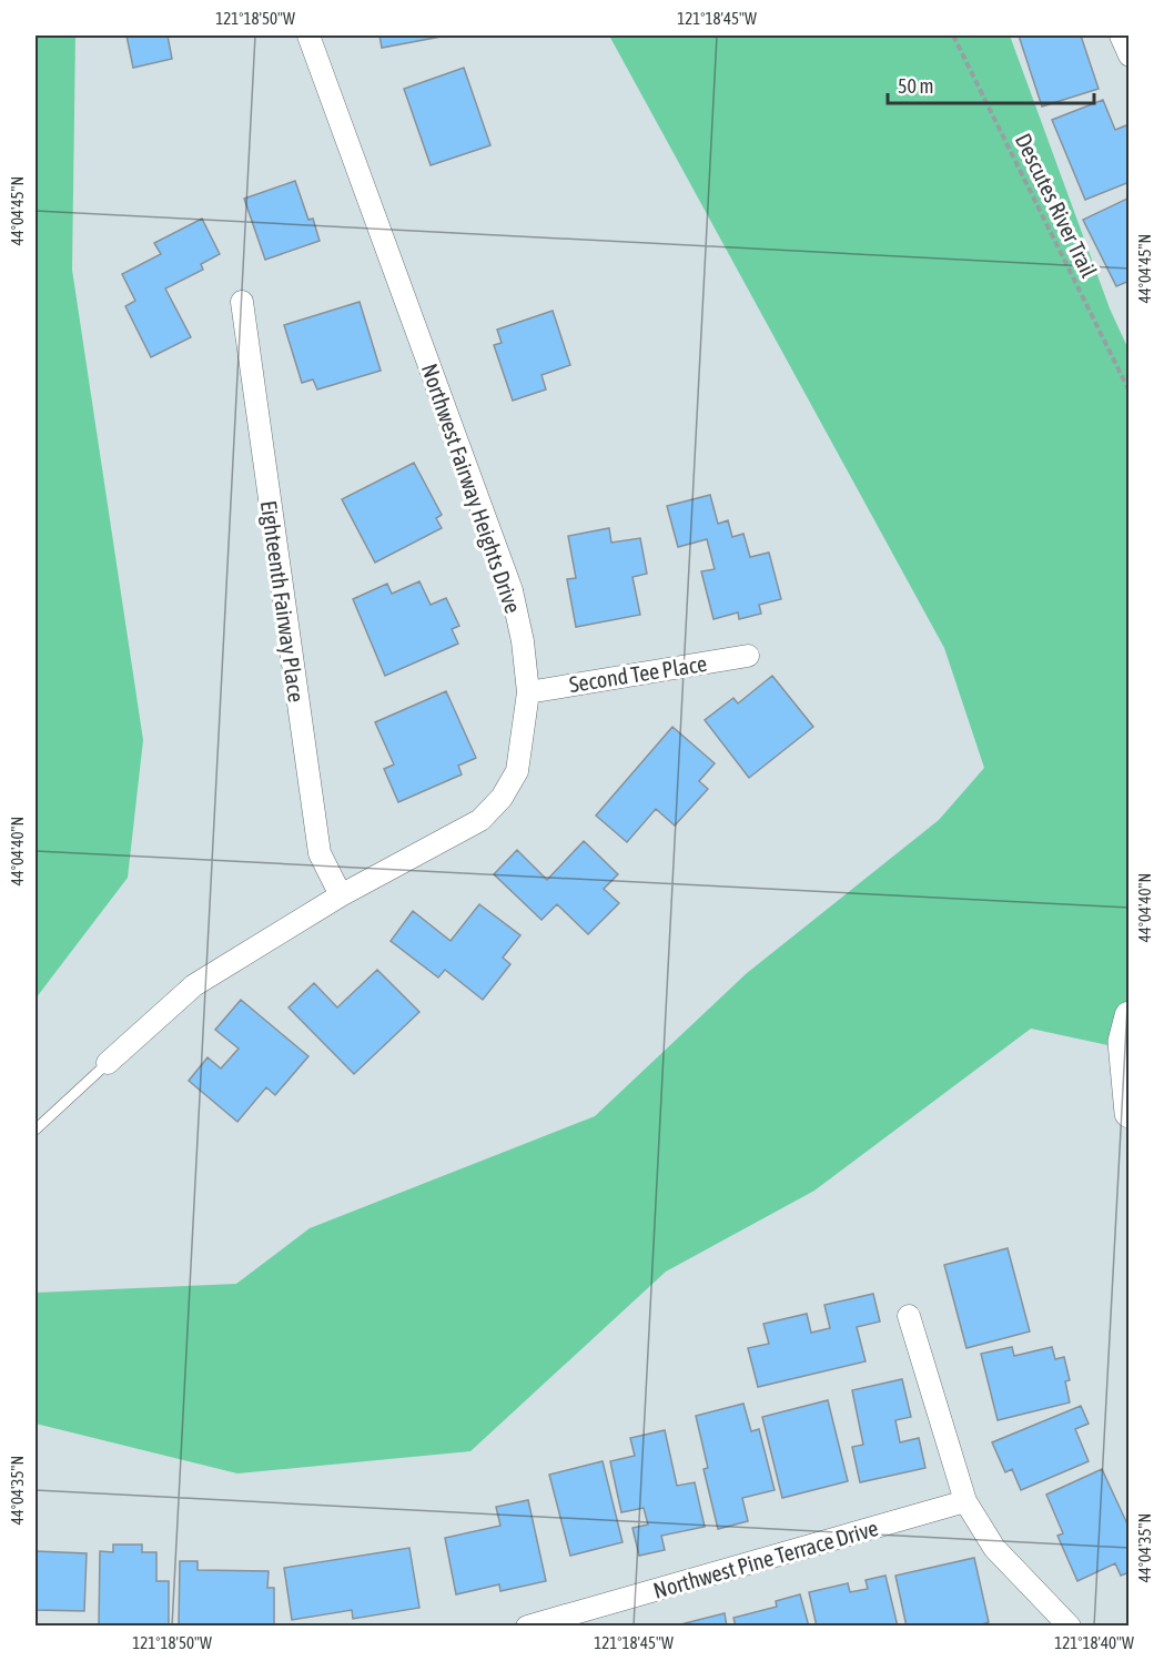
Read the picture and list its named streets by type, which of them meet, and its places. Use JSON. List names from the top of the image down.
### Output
{
  "streets": {
    "street": [
      "Northwest Fairway Heights Drive",
      "Eighteenth Fairway Place",
      "Second Tee Place",
      "Northwest Pine Terrace Drive"
    ],
    "path": ["Descutes River Trail"]
  },
  "crossings": [
    ["Northwest Fairway Heights Drive", "Eighteenth Fairway Place"],
    ["Northwest Fairway Heights Drive", "Second Tee Place"]
  ],
  "scale_bar": "50 m",
  "coordinates": [
    "121°18'50\"W",
    "121°18'45\"W",
    "44°04'45\"N",
    "44°04'40\"N",
    "44°04'35\"N",
    "121°18'40\"W"
  ]
}
